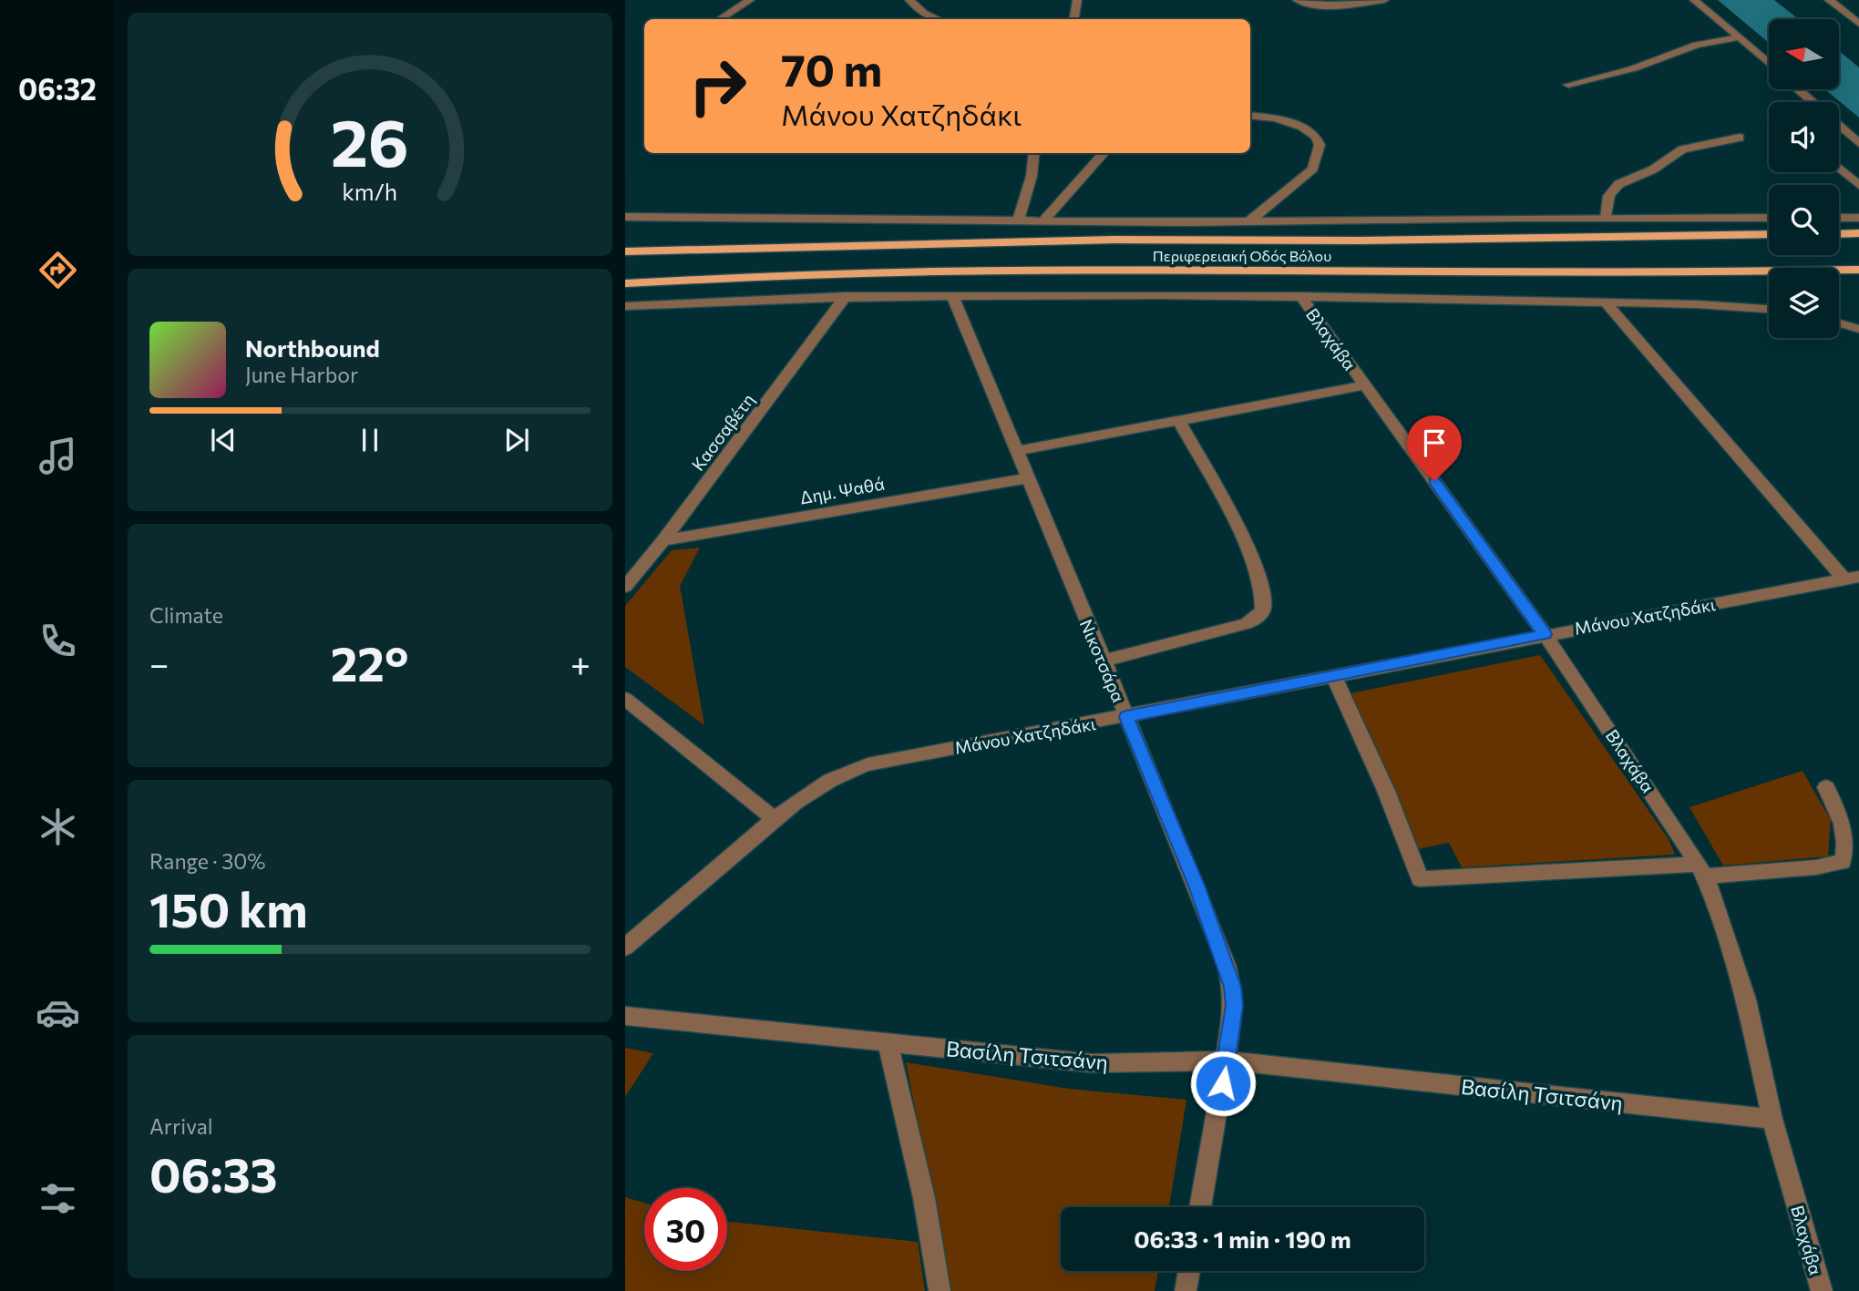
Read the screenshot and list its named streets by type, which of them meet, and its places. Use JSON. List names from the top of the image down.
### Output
{
  "streets": {
    "main road": ["Περιφερειακή Οδός Βόλου"],
    "street": [
      "Βλαχάβα",
      "Κασσαβέτη",
      "Δημ. Ψαθά",
      "Μάνου Χατζηδάκι",
      "Νικοτσάρα",
      "Βασίλη Τσιτσάνη"
    ]
  },
  "crossings": [
    ["Βλαχάβα", "Μάνου Χατζηδάκι"],
    ["Βλαχάβα", "Βασίλη Τσιτσάνη"],
    ["Κασσαβέτη", "Δημ. Ψαθά"],
    ["Δημ. Ψαθά", "Νικοτσάρα"],
    ["Μάνου Χατζηδάκι", "Νικοτσάρα"],
    ["Νικοτσάρα", "Βασίλη Τσιτσάνη"]
  ],
  "north": "left",
  "page": {
    "tabs": "06:32",
    "turn": ["70 m", "Μάνου Χατζηδάκι"],
    "song": ["Northbound", "June Harbor"],
    "tile": [
      "Climate",
      ["Range · 30%", "150 km"],
      ["Arrival", "06:33"]
    ],
    "heat": ["−", "22°", "+"],
    "limit": "30",
    "trip": "06:33 · 1 min · 190 m",
    "gauge": ["26", "km/h"]
  }
}
